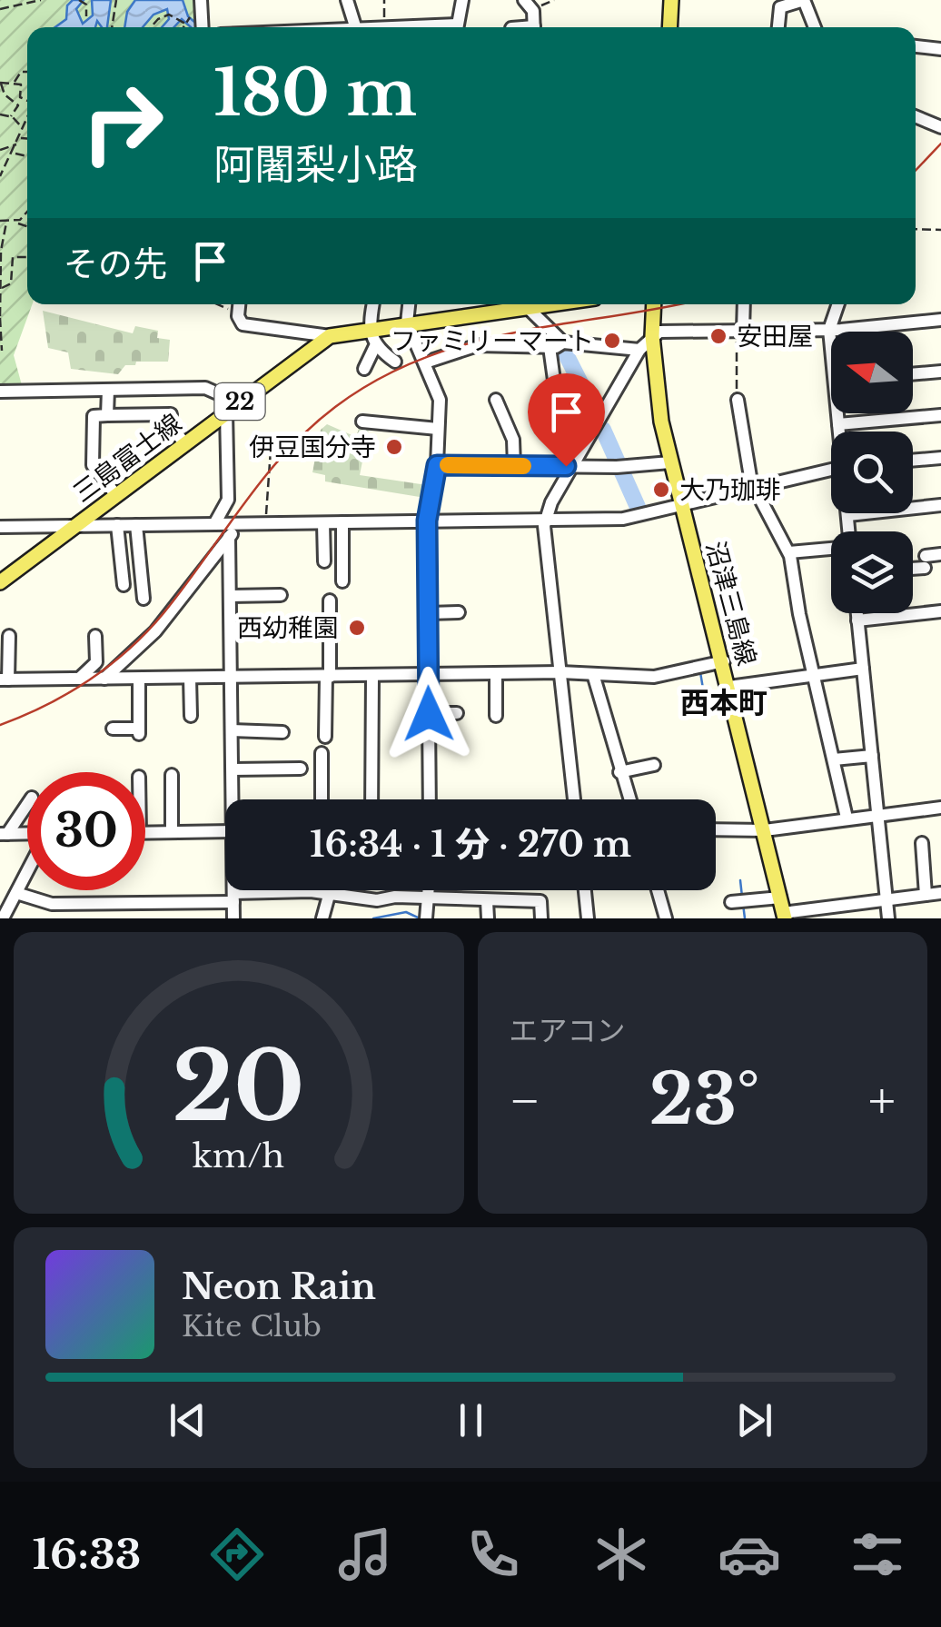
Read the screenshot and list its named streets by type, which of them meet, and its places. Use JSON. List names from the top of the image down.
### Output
{
  "streets": {
    "main road": ["22", "三島富士線", "沼津三島線"]
  },
  "districts": ["西本町"],
  "places": [
    "安田屋",
    "ファミリーマート",
    "伊豆国分寺",
    "大乃珈琲",
    "西幼稚園"
  ],
  "north": "left",
  "page": {
    "turn": ["180 m", "阿闍梨小路"],
    "then": "その先",
    "limit": "30",
    "trip": "16:34 · 1 分 · 270 m",
    "tile": "エアコン",
    "heat": ["−", "23°", "+"],
    "song": ["Neon Rain", "Kite Club"],
    "tabs": "16:33",
    "gauge": ["20", "km/h"]
  }
}
